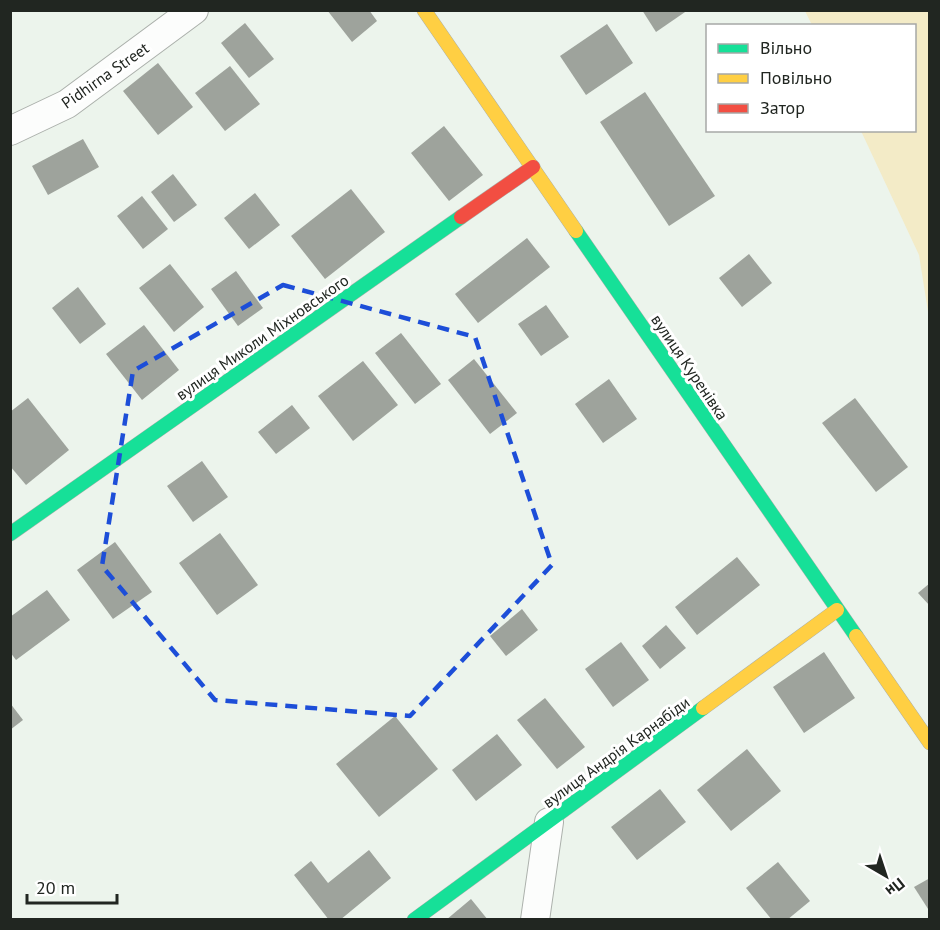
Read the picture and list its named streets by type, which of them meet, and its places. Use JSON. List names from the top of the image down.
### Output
{
  "streets": {
    "street": [
      "Pidhirna Street",
      "вулиця Миколи Міхновського",
      "вулиця Куренівка",
      "вулиця Андрія Карнабіди"
    ]
  },
  "crossings": [
    ["вулиця Миколи Міхновського", "вулиця Куренівка"],
    ["вулиця Куренівка", "вулиця Андрія Карнабіди"]
  ],
  "legend": ["Вільно", "Повільно", "Затор"],
  "scale_bar": "20 m",
  "north": "bottom right"
}
